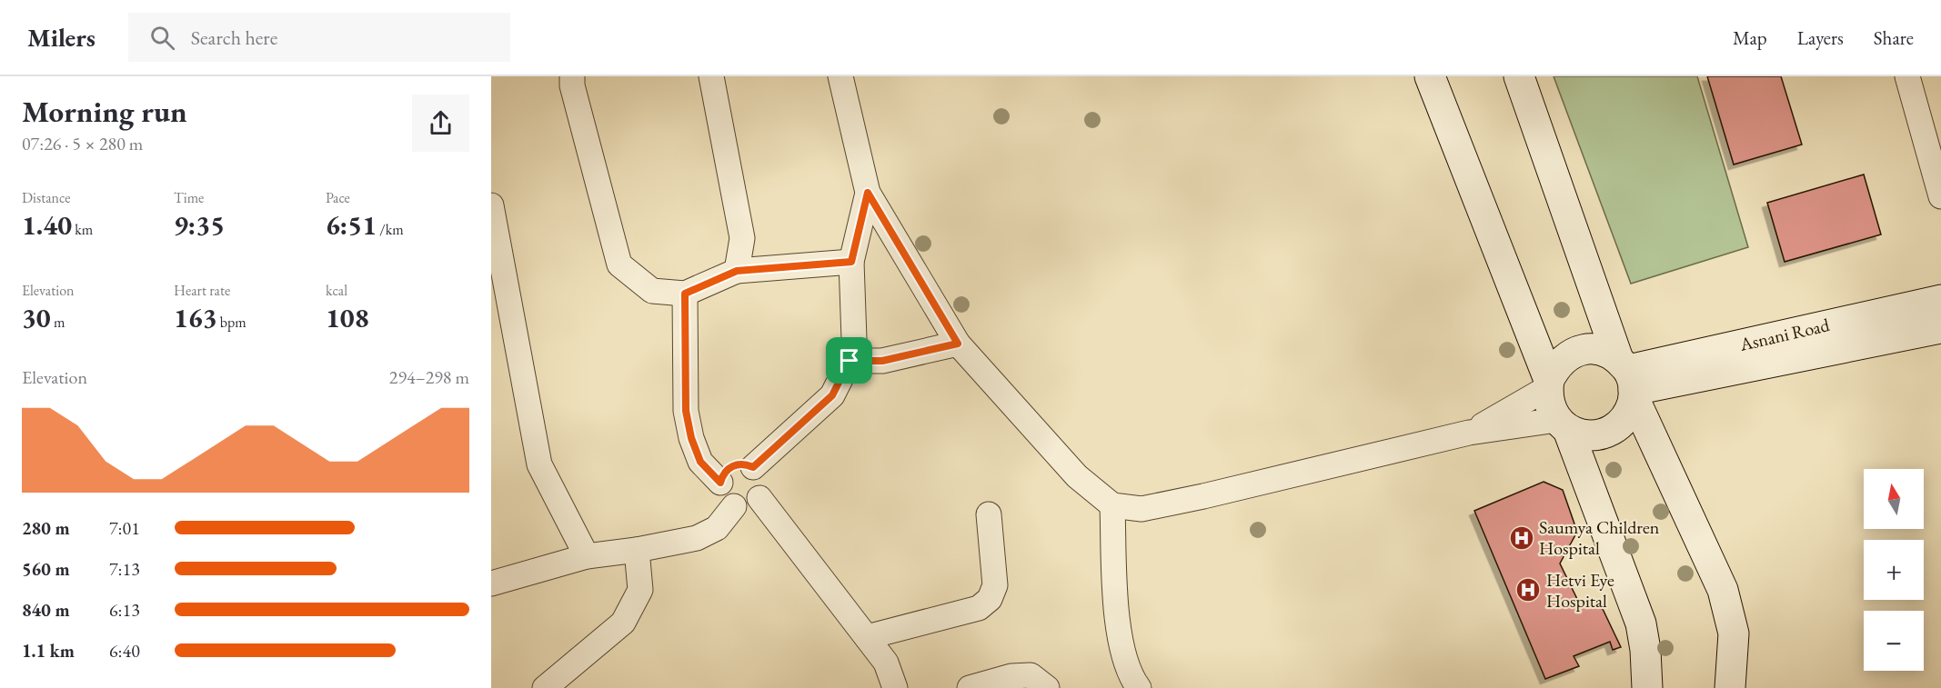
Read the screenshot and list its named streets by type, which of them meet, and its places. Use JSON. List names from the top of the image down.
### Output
{
  "streets": {
    "street": ["Asnani Road"]
  },
  "places": {
    "hospital": ["Saumya Children Hospital", "Hetvi Eye Hospital"]
  },
  "north": "top",
  "page": {
    "header": "Milers",
    "search": "Search here",
    "nav": ["Map", "Layers", "Share"],
    "heading": ["Morning run", "07:26 · 5 × 280 m"],
    "stats": [
      ["Distance", "1.40 km"],
      ["Time", "9:35"],
      ["Pace", "6:51 /km"],
      ["Elevation", "30 m"],
      ["Heart rate", "163 bpm"],
      ["kcal", "108"]
    ],
    "chart": ["Elevation", "294–298 m"],
    "map_buttons": ["+", "−"],
    "list": [
      {
        "name": "280 m",
        "note": "7:01"
      },
      {
        "name": "560 m",
        "note": "7:13"
      },
      {
        "name": "840 m",
        "note": "6:13"
      },
      {
        "name": "1.1 km",
        "note": "6:40"
      }
    ]
  }
}
